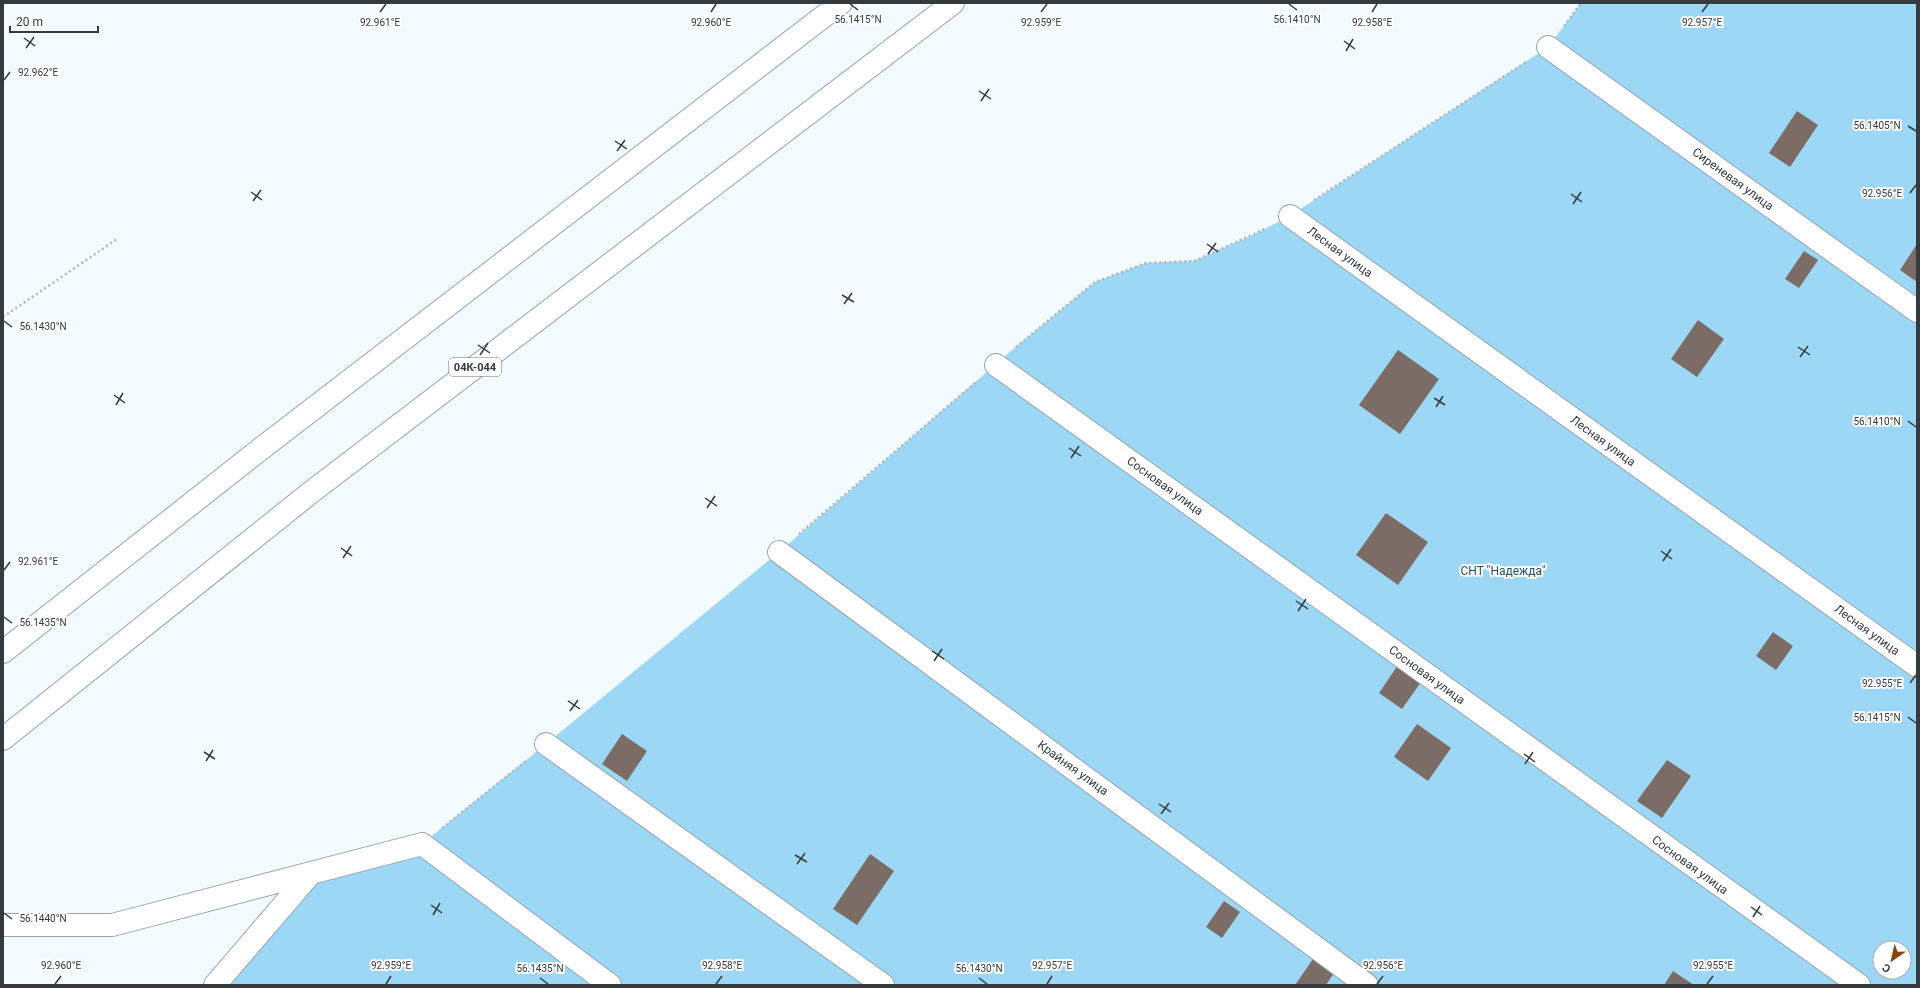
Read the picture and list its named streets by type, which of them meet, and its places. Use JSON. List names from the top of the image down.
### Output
{
  "streets": {
    "street": [
      "Сиреневая улица",
      "Лесная улица",
      "04К-044",
      "Сосновая улица",
      "Крайняя улица"
    ]
  },
  "parks": ["СНТ \"Надежда\""],
  "scale_bar": "20 m",
  "north": "bottom left",
  "coordinates": [
    "56.1415°N",
    "56.1410°N",
    "92.961°E",
    "92.960°E",
    "92.959°E",
    "92.958°E",
    "92.957°E",
    "92.962°E",
    "56.1405°N",
    "92.956°E",
    "56.1430°N",
    "56.1435°N",
    "92.955°E",
    "56.1440°N"
  ]
}
